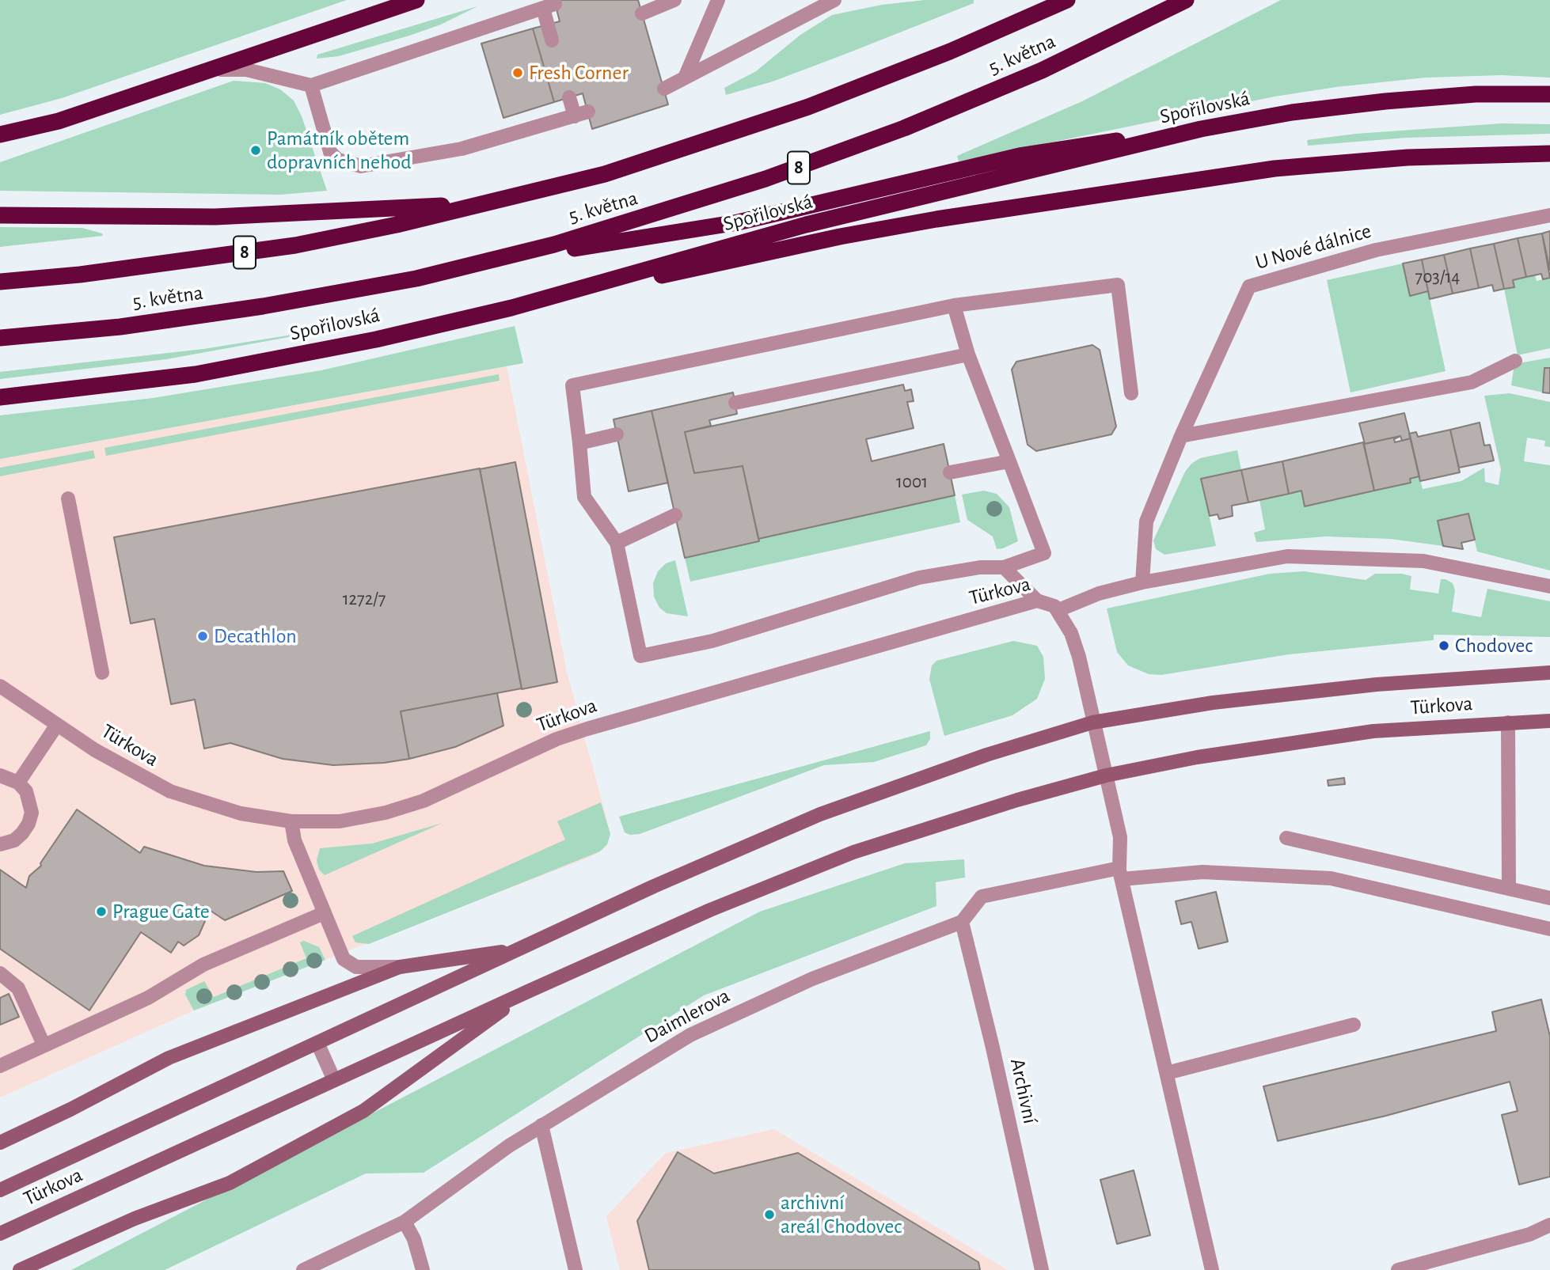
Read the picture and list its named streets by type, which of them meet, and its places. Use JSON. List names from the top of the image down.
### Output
{
  "streets": {
    "highway": ["5. května", "Spořilovská", "8"],
    "main road": ["Türkova"],
    "street": ["U Nové dálnice", "Daimlerova", "Archivní"]
  },
  "crossings": [
    ["Daimlerova", "Archivní"]
  ],
  "places": [
    "Fresh Corner",
    "Památník obětem dopravních nehod",
    "Decathlon",
    "Chodovec",
    "Prague Gate",
    "archivní areál Chodovec"
  ],
  "house_numbers": ["703/14", "1001", "1272/7"]
}
